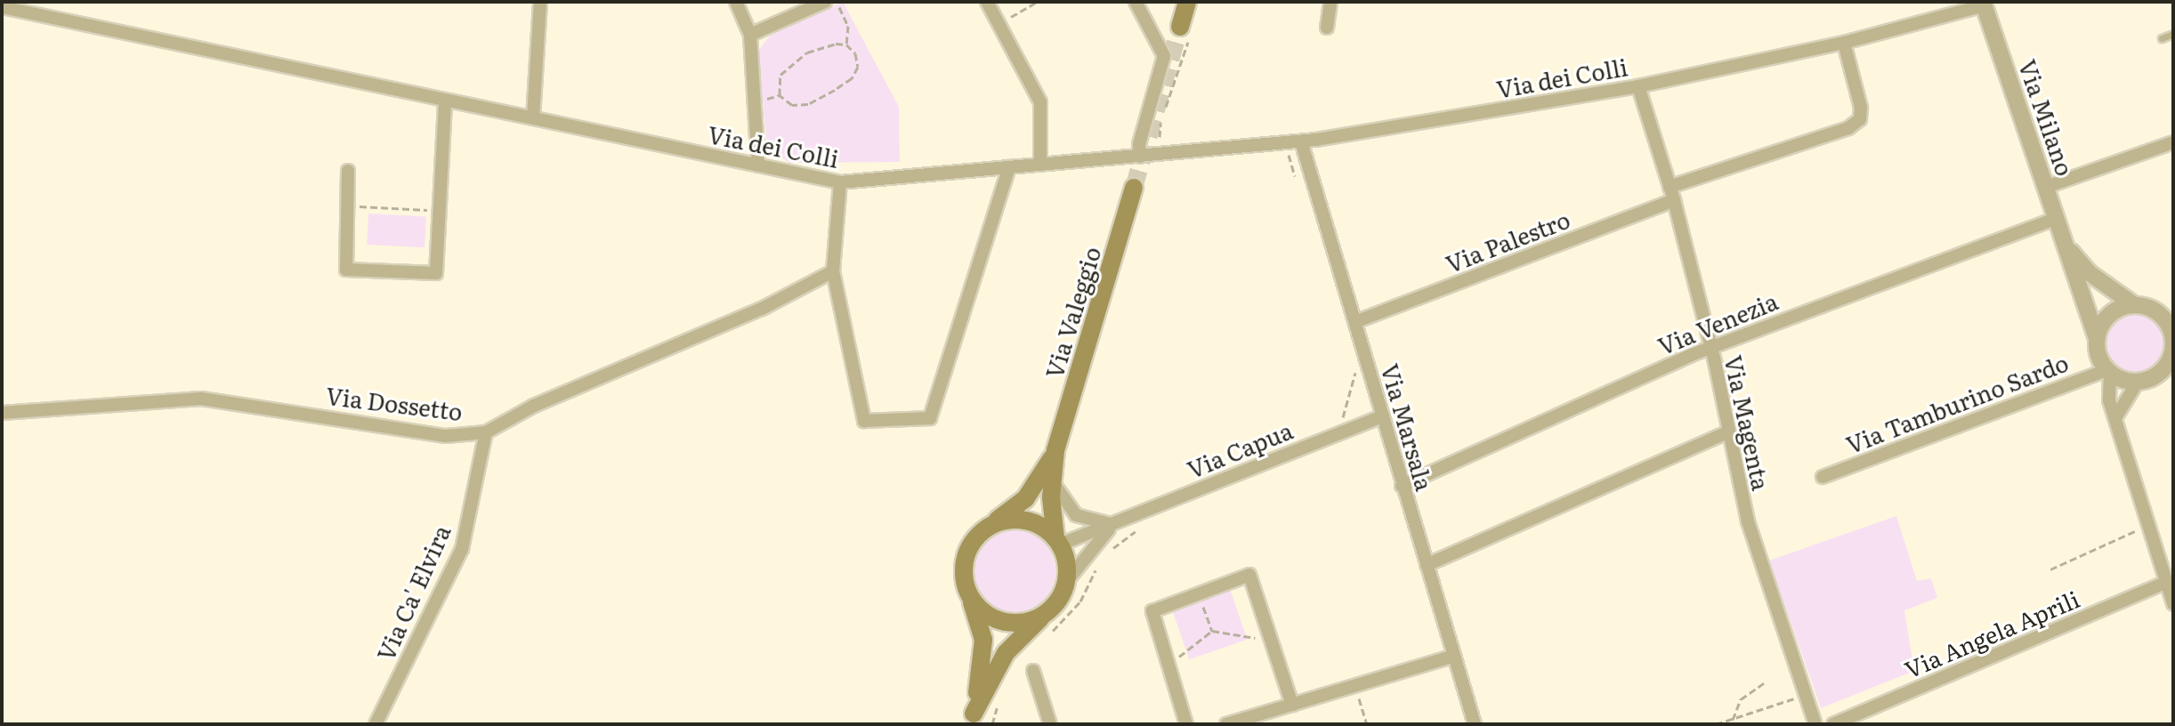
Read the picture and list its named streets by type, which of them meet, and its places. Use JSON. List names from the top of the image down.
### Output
{
  "streets": {
    "main road": ["Via Valeggio"],
    "street": [
      "Via dei Colli",
      "Via Milano",
      "Via Palestro",
      "Via Venezia",
      "Via Dossetto",
      "Via Tamburino Sardo",
      "Via Magenta",
      "Via Marsala",
      "Via Capua",
      "Via Ca' Elvira",
      "Via Angela Aprili"
    ]
  },
  "crossings": [
    ["Via dei Colli", "Via Milano"],
    ["Via dei Colli", "Via Palestro"],
    ["Via dei Colli", "Via Magenta"],
    ["Via dei Colli", "Via Marsala"],
    ["Via Milano", "Via Venezia"],
    ["Via Milano", "Via Tamburino Sardo"],
    ["Via Palestro", "Via Magenta"],
    ["Via Palestro", "Via Marsala"],
    ["Via Valeggio", "Via Capua"],
    ["Via Venezia", "Via Magenta"],
    ["Via Venezia", "Via Marsala"],
    ["Via Dossetto", "Via Ca' Elvira"],
    ["Via Marsala", "Via Capua"]
  ]
}
